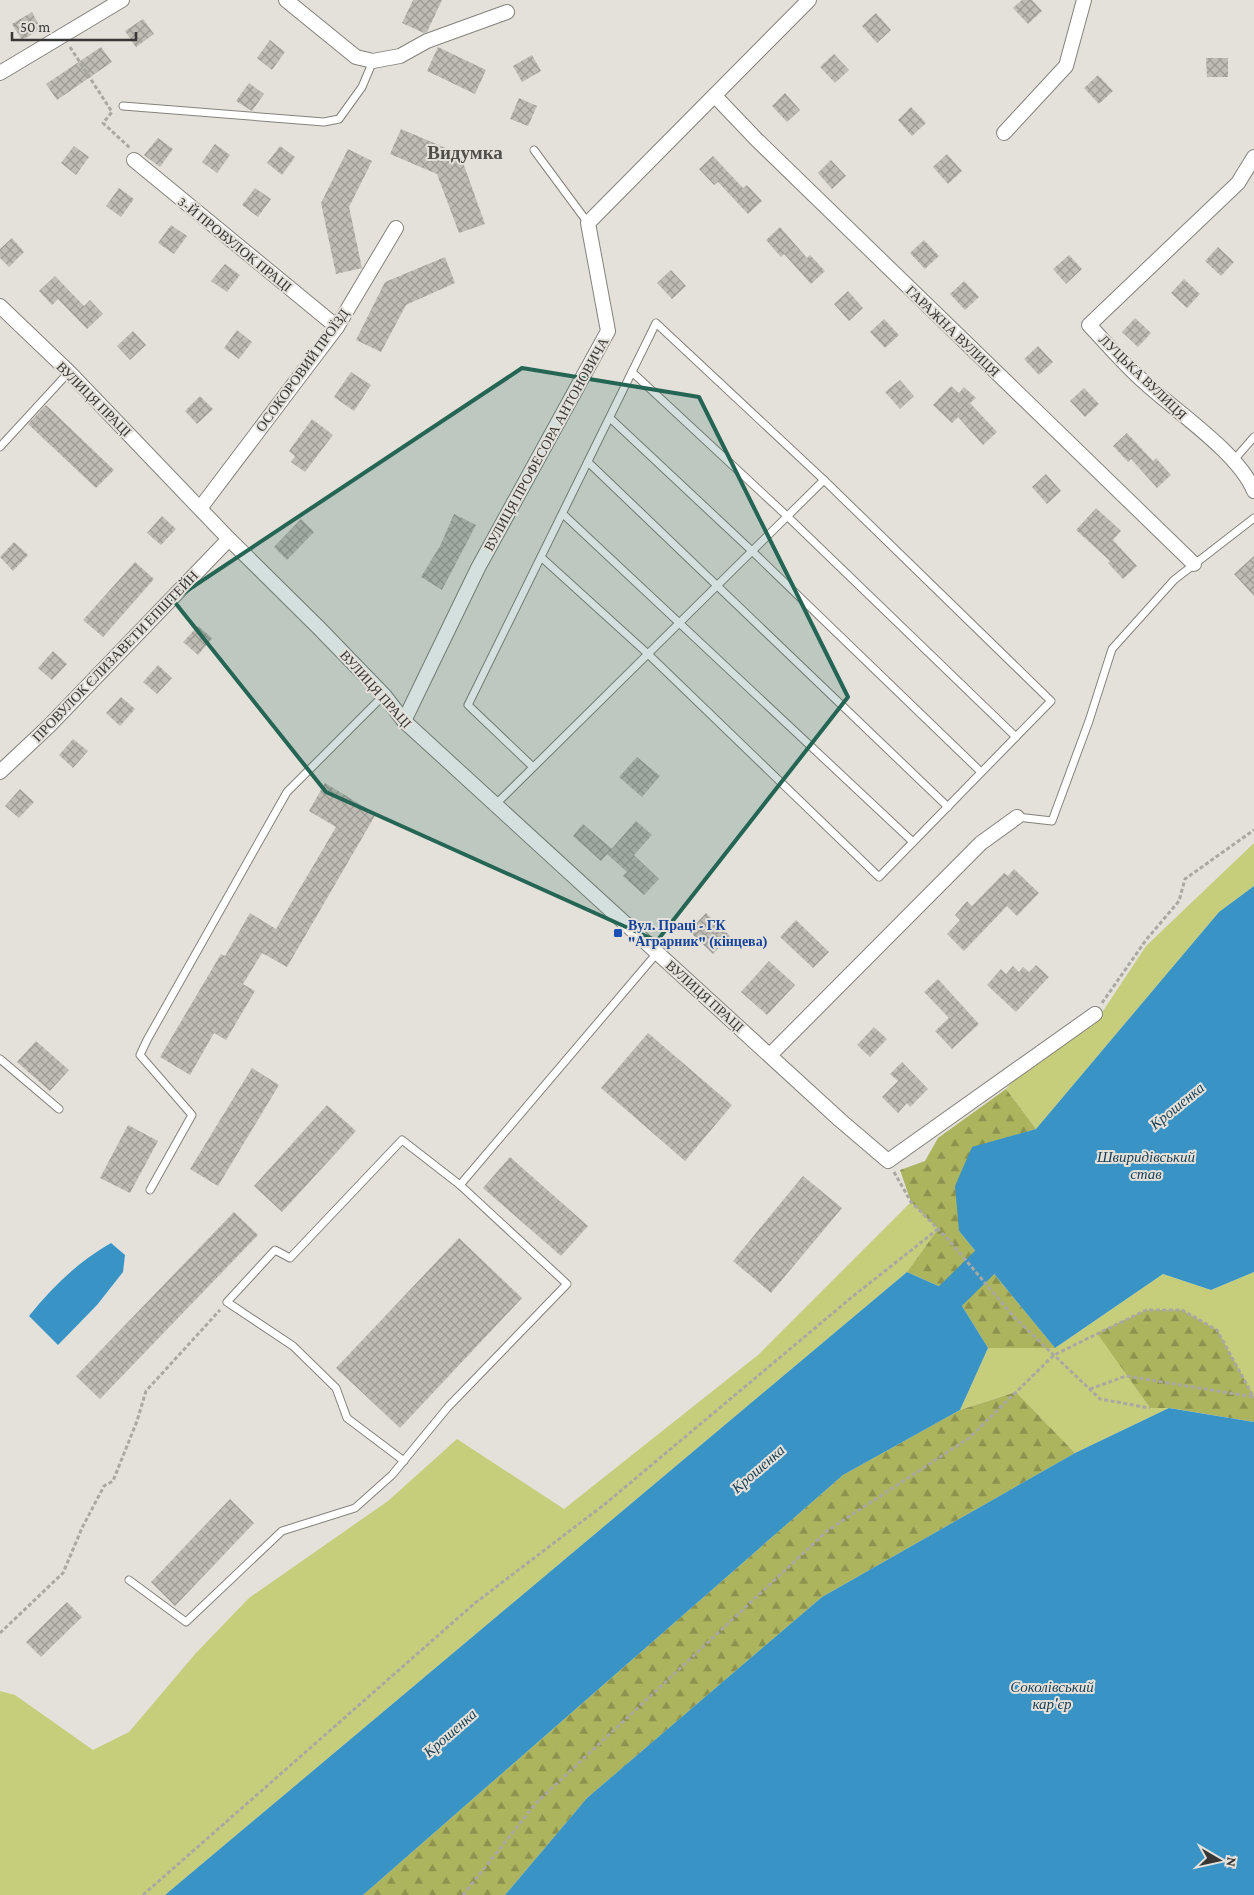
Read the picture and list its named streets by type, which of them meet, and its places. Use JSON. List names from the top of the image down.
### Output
{
  "streets": {
    "street": [
      "3-Й ПРОВУЛОК ПРАЦІ",
      "ГАРАЖНА ВУЛИЦЯ",
      "ОСОКОРОВИЙ ПРОЇЗД",
      "ЛУЦЬКА ВУЛИЦЯ",
      "ВУЛИЦЯ ПРАЦІ",
      "ВУЛИЦЯ ПРОФЕСОРА АНТОНОВИЧА",
      "ПРОВУЛОК ЄЛИЗАВЕТИ ЕПШТЕЙН"
    ]
  },
  "crossings": [
    ["3-Й ПРОВУЛОК ПРАЦІ", "ОСОКОРОВИЙ ПРОЇЗД"],
    ["ОСОКОРОВИЙ ПРОЇЗД", "ВУЛИЦЯ ПРАЦІ"],
    ["ВУЛИЦЯ ПРАЦІ", "ВУЛИЦЯ ПРОФЕСОРА АНТОНОВИЧА"],
    ["ВУЛИЦЯ ПРАЦІ", "ПРОВУЛОК ЄЛИЗАВЕТИ ЕПШТЕЙН"]
  ],
  "districts": ["Видумка"],
  "water": ["Крошенка", "Швиридівський став", "Соколівський кар'єр"],
  "places": {
    "transit": ["Вул. Праці - ГК \"Аграрник\" (кінцева)"]
  },
  "scale_bar": "50 m",
  "north": "right"
}
